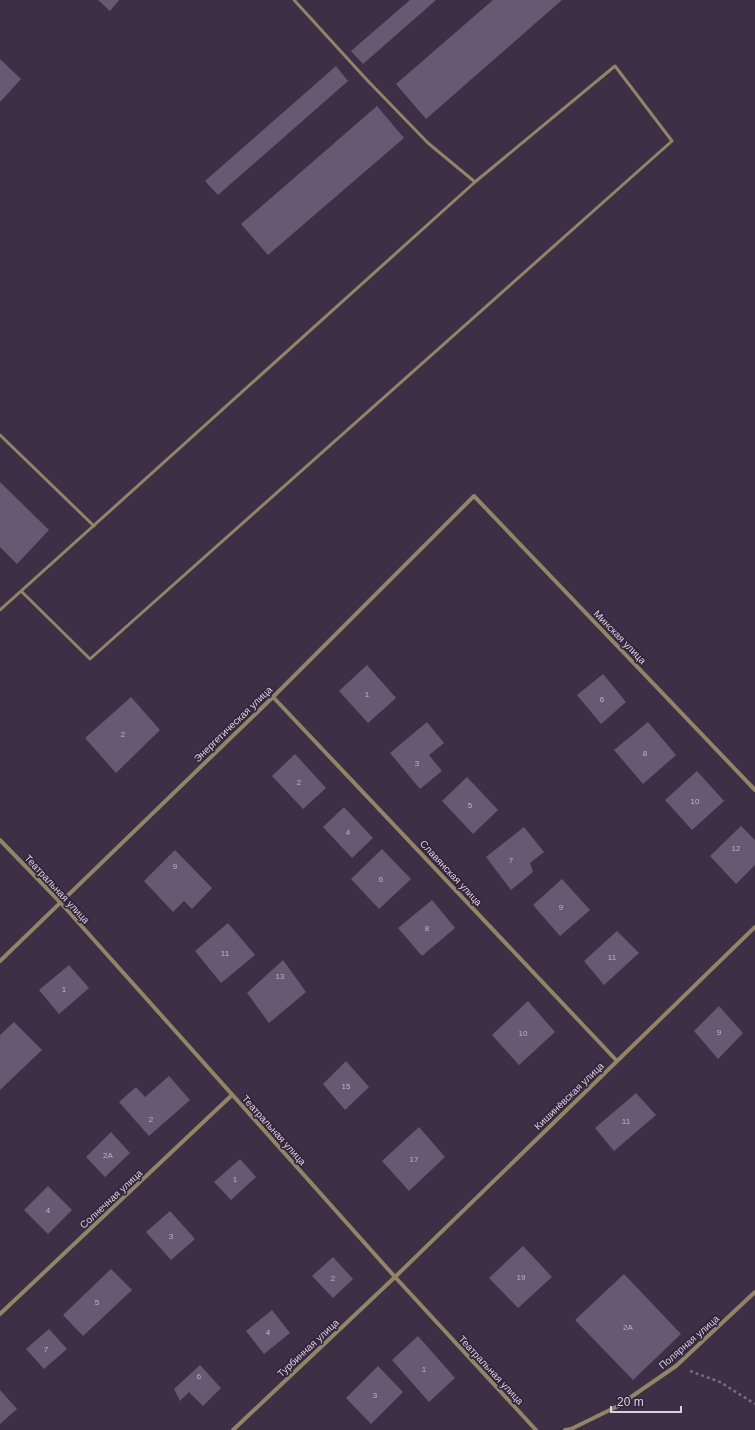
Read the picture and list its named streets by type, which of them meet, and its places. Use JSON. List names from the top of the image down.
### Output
{
  "streets": {
    "street": [
      "Минская улица",
      "Энергетическая улица",
      "Славянская улица",
      "Театральная улица",
      "Кишинёвская улица",
      "Солнечная улица",
      "Полярная улица",
      "Турбинная улица"
    ]
  },
  "crossings": [
    ["Минская улица", "Энергетическая улица"],
    ["Энергетическая улица", "Славянская улица"],
    ["Энергетическая улица", "Театральная улица"],
    ["Славянская улица", "Кишинёвская улица"],
    ["Театральная улица", "Кишинёвская улица"],
    ["Театральная улица", "Солнечная улица"],
    ["Театральная улица", "Турбинная улица"],
    ["Кишинёвская улица", "Турбинная улица"]
  ],
  "house_numbers": [
    "1",
    "6",
    "2",
    "8",
    "3",
    "2",
    "10",
    "5",
    "4",
    "12",
    "7",
    "9",
    "6",
    "9",
    "8",
    "11",
    "11",
    "13",
    "1",
    "9",
    "10",
    "15",
    "2",
    "11",
    "2А",
    "17",
    "1",
    "4",
    "3",
    "19",
    "2",
    "5",
    "2А",
    "4",
    "7",
    "1",
    "6",
    "3"
  ],
  "scale_bar": "20 m"
}
